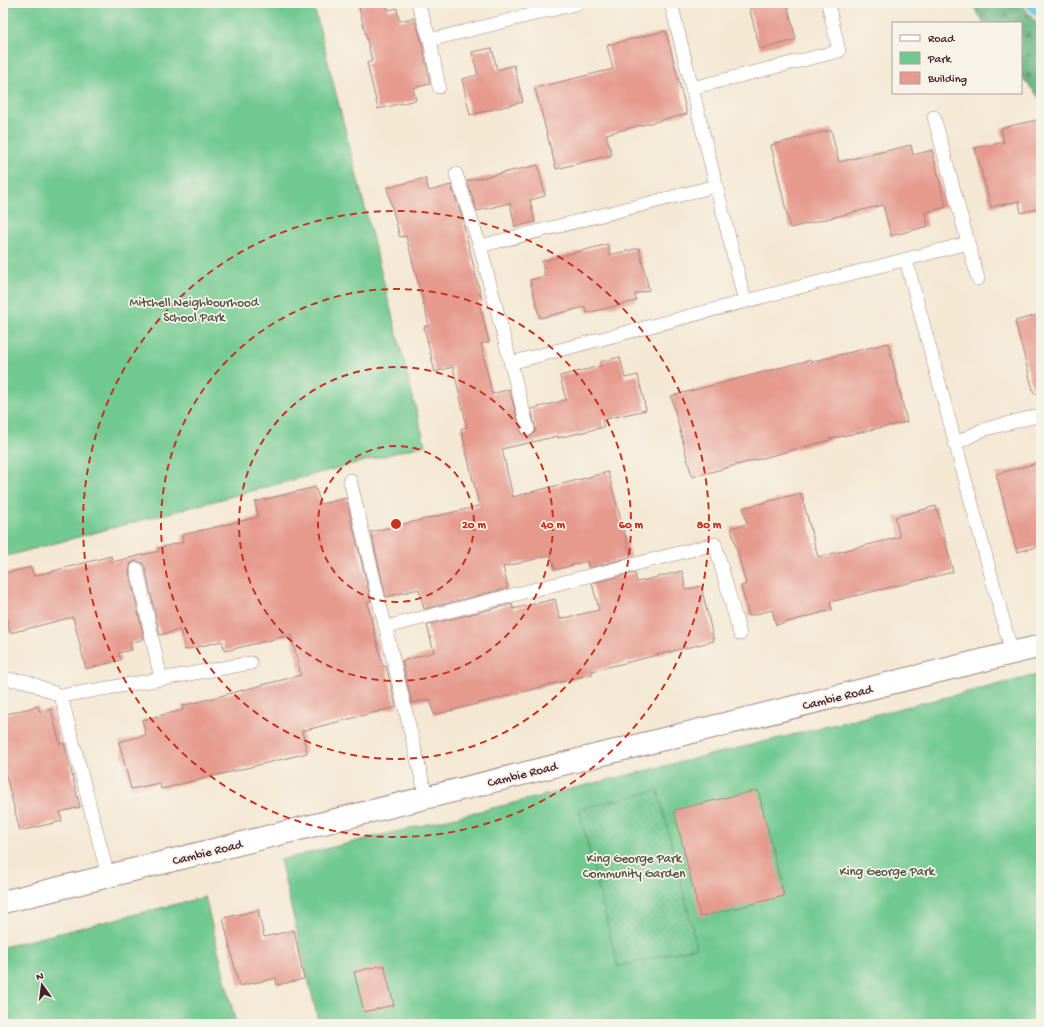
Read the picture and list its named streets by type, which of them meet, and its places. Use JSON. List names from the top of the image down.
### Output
{
  "streets": {
    "main road": ["Cambie Road"]
  },
  "parks": ["Mitchell Neighbourhood School Park", "King George Park Community Garden", "King George Park"],
  "legend": ["Road", "Park", "Building"],
  "north": "top",
  "rings": [
    "20 m",
    "40 m",
    "60 m",
    "80 m"
  ]
}
